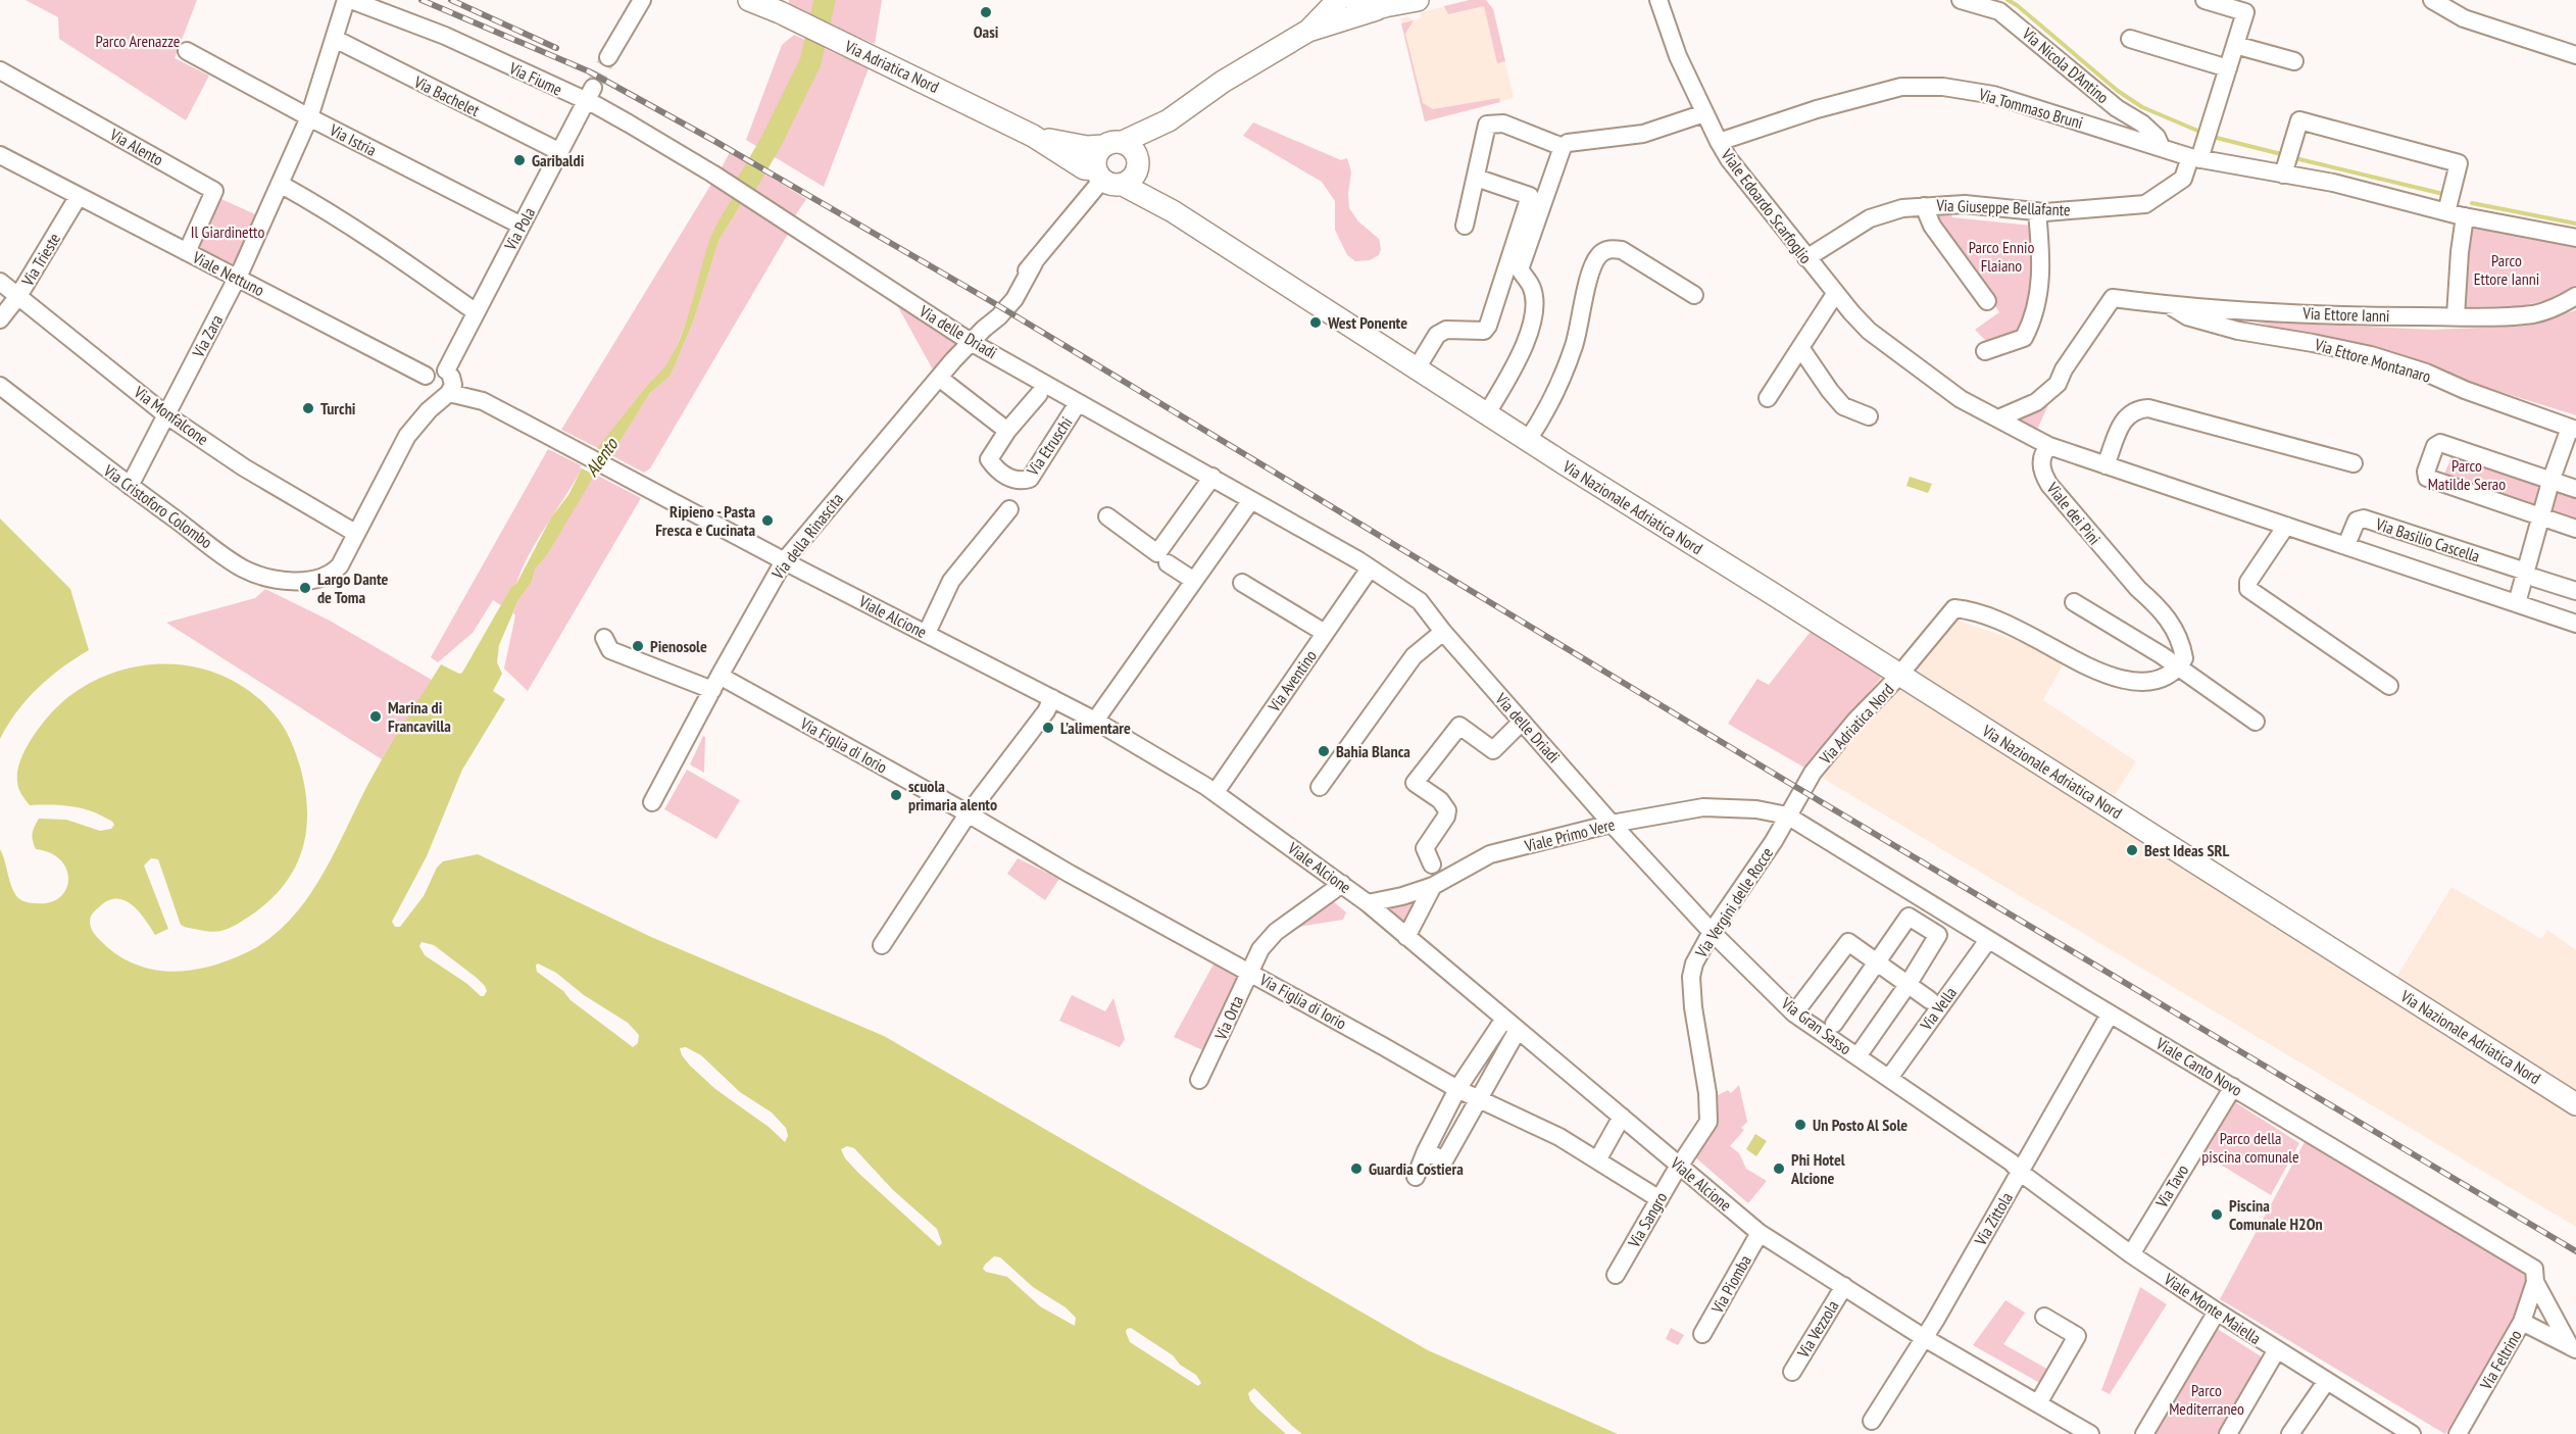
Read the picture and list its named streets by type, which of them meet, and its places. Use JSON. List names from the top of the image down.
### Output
{
  "streets": {
    "main road": ["Via Adriatica Nord", "Via Nazionale Adriatica Nord"],
    "street": [
      "Via Nicola D'Antino",
      "Via Fiume",
      "Via Bachelet",
      "Via Tommaso Bruni",
      "Via Istria",
      "Via Alento",
      "Viale Edoardo Scarfoglio",
      "Via Giuseppe Bellafante",
      "Via Pola",
      "Via Trieste",
      "Viale Nettuno",
      "Via Ettore Ianni",
      "Via delle Driadi",
      "Via Zara",
      "Via Ettore Montanaro",
      "Via Monfalcone",
      "Via Etruschi",
      "Via Cristoforo Colombo",
      "Viale dei Pini",
      "Via della Rinascita",
      "Via Basilio Cascella",
      "Viale Alcione",
      "Via Aventino",
      "Via Figlia di Iorio",
      "Viale Primo Vere",
      "Via Vergini delle Rocce",
      "Via Vella",
      "Via Orta",
      "Via Gran Sasso",
      "Viale Canto Novo",
      "Via Tavo",
      "Via Zittola",
      "Via Sangro",
      "Via Piomba",
      "Viale Monte Maiella",
      "Via Vezzola",
      "Via Feltrino"
    ]
  },
  "crossings": [
    ["Via Nicola D'Antino", "Via Tommaso Bruni"],
    ["Via Adriatica Nord", "Via Nazionale Adriatica Nord"],
    ["Via Adriatica Nord", "Via della Rinascita"],
    ["Via Adriatica Nord", "Viale Primo Vere"],
    ["Via Adriatica Nord", "Via Vergini delle Rocce"],
    ["Via Adriatica Nord", "Viale Canto Novo"],
    ["Via Fiume", "Via Pola"],
    ["Via Fiume", "Via delle Driadi"],
    ["Via Bachelet", "Via Pola"],
    ["Via Bachelet", "Via Zara"],
    ["Via Tommaso Bruni", "Viale Edoardo Scarfoglio"],
    ["Via Tommaso Bruni", "Via Giuseppe Bellafante"],
    ["Via Istria", "Via Pola"],
    ["Via Istria", "Via Zara"],
    ["Via Alento", "Viale Nettuno"],
    ["Viale Edoardo Scarfoglio", "Via Giuseppe Bellafante"],
    ["Viale Edoardo Scarfoglio", "Via Ettore Ianni"],
    ["Viale Edoardo Scarfoglio", "Viale dei Pini"],
    ["Via Pola", "Viale Nettuno"],
    ["Via Pola", "Via Monfalcone"],
    ["Via Pola", "Via Cristoforo Colombo"],
    ["Via Pola", "Viale Alcione"],
    ["Via Trieste", "Viale Nettuno"],
    ["Via Trieste", "Via Monfalcone"],
    ["Viale Nettuno", "Via Zara"],
    ["Viale Nettuno", "Viale Alcione"],
    ["Via Ettore Ianni", "Via Ettore Montanaro"],
    ["Via delle Driadi", "Via Etruschi"],
    ["Via delle Driadi", "Via della Rinascita"],
    ["Via delle Driadi", "Via Aventino"],
    ["Via delle Driadi", "Viale Primo Vere"],
    ["Via delle Driadi", "Via Gran Sasso"],
    ["Via Zara", "Via Monfalcone"],
    ["Via Zara", "Via Cristoforo Colombo"],
    ["Via Nazionale Adriatica Nord", "Via della Rinascita"],
    ["Via della Rinascita", "Viale Alcione"],
    ["Via della Rinascita", "Via Figlia di Iorio"],
    ["Viale Alcione", "Via Aventino"],
    ["Viale Alcione", "Viale Primo Vere"],
    ["Viale Alcione", "Via Vergini delle Rocce"],
    ["Viale Alcione", "Via Orta"],
    ["Viale Alcione", "Via Zittola"],
    ["Viale Alcione", "Via Sangro"],
    ["Viale Alcione", "Via Piomba"],
    ["Viale Alcione", "Via Vezzola"],
    ["Via Figlia di Iorio", "Via Orta"],
    ["Via Figlia di Iorio", "Via Sangro"],
    ["Viale Primo Vere", "Via Vergini delle Rocce"],
    ["Viale Primo Vere", "Via Gran Sasso"],
    ["Viale Primo Vere", "Viale Canto Novo"],
    ["Via Vergini delle Rocce", "Via Gran Sasso"],
    ["Via Vergini delle Rocce", "Viale Canto Novo"],
    ["Via Vergini delle Rocce", "Via Sangro"],
    ["Via Vella", "Via Gran Sasso"],
    ["Via Vella", "Viale Canto Novo"],
    ["Via Gran Sasso", "Via Zittola"],
    ["Via Gran Sasso", "Viale Monte Maiella"],
    ["Viale Canto Novo", "Via Tavo"],
    ["Viale Canto Novo", "Via Zittola"],
    ["Viale Canto Novo", "Via Feltrino"],
    ["Via Tavo", "Viale Monte Maiella"],
    ["Via Zittola", "Viale Monte Maiella"]
  ],
  "water": ["Alento"],
  "parks": [
    "Parco Arenazze",
    "Il Giardinetto",
    "Parco Ennio Flaiano",
    "Parco Ettore Ianni",
    "Parco Matilde Serao",
    "Parco della piscina comunale",
    "Parco Mediterraneo"
  ],
  "places": [
    "Oasi",
    "Garibaldi",
    "West Ponente",
    "Turchi",
    "Ripieno - Pasta Fresca e Cucinata",
    "Largo Dante de Toma",
    "Pienosole",
    "Marina di Francavilla",
    "L'alimentare",
    "Bahia Blanca",
    "scuola primaria alento",
    "Best Ideas SRL",
    "Un Posto Al Sole",
    "Guardia Costiera",
    "Phi Hotel Alcione",
    "Piscina Comunale H2On"
  ]
}
